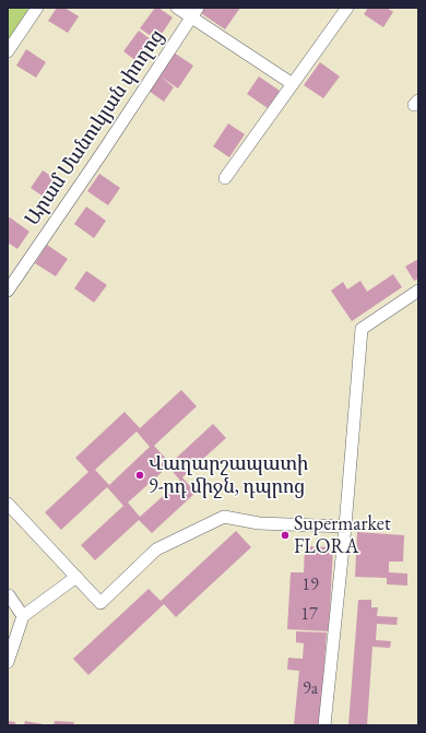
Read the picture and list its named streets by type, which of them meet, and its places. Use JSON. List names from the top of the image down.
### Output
{
  "streets": {
    "street": ["Արամ Մանուկյան փողոց"]
  },
  "places": ["Վաղարշապատի 9-րդ միջն, դպրոց", "Supermarket FLORA"],
  "house_numbers": ["19", "17", "9a"]
}
